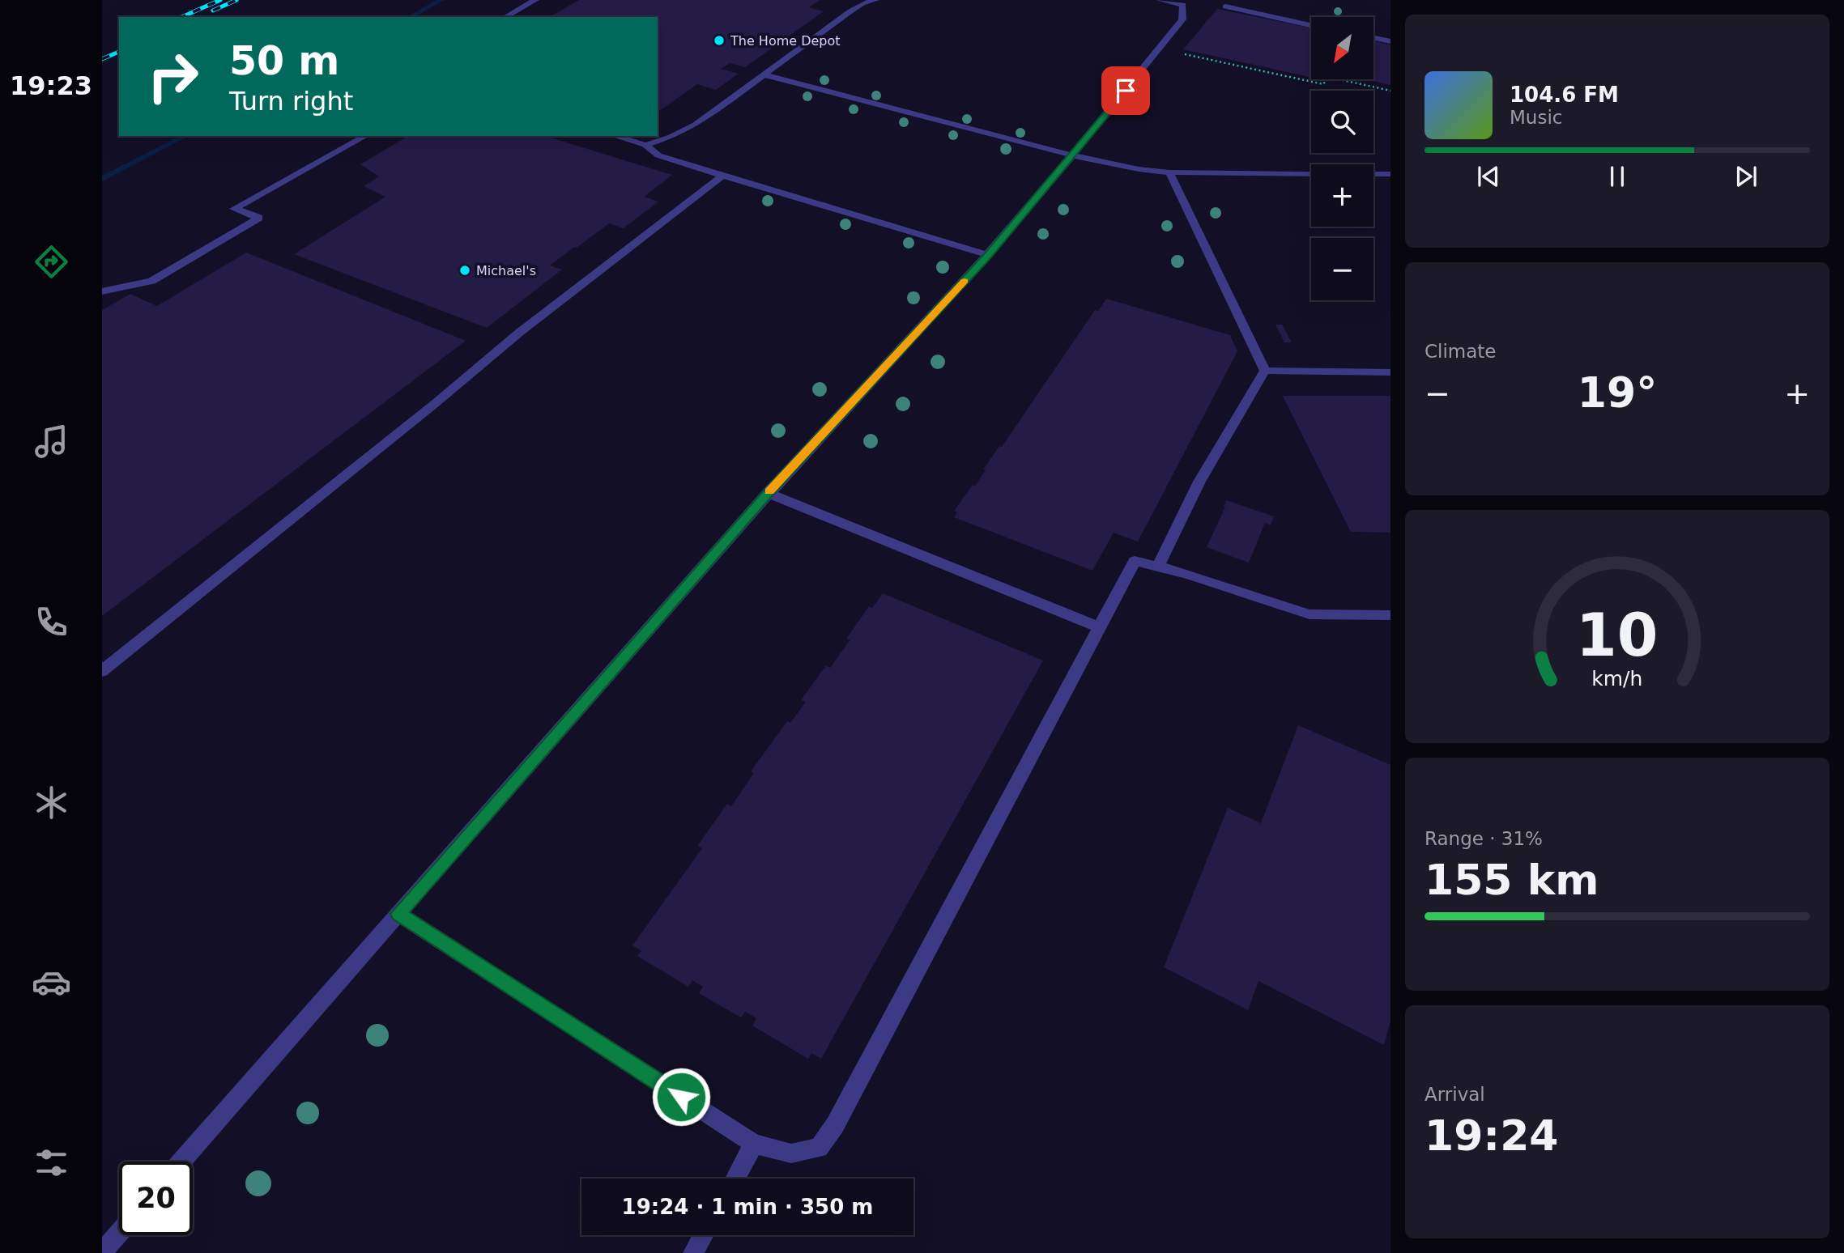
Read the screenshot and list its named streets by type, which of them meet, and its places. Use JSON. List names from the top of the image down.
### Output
{
  "places": ["The Home Depot", "Michael's"],
  "north": "bottom left",
  "page": {
    "tabs": "19:23",
    "map_buttons": ["+", "−"],
    "turn": ["50 m", "Turn right"],
    "song": ["104.6 FM", "Music"],
    "tile": [
      "Climate",
      ["Range · 31%", "155 km"],
      ["Arrival", "19:24"]
    ],
    "heat": ["−", "19°", "+"],
    "limit": "20",
    "trip": "19:24 · 1 min · 350 m",
    "gauge": ["10", "km/h"]
  }
}
